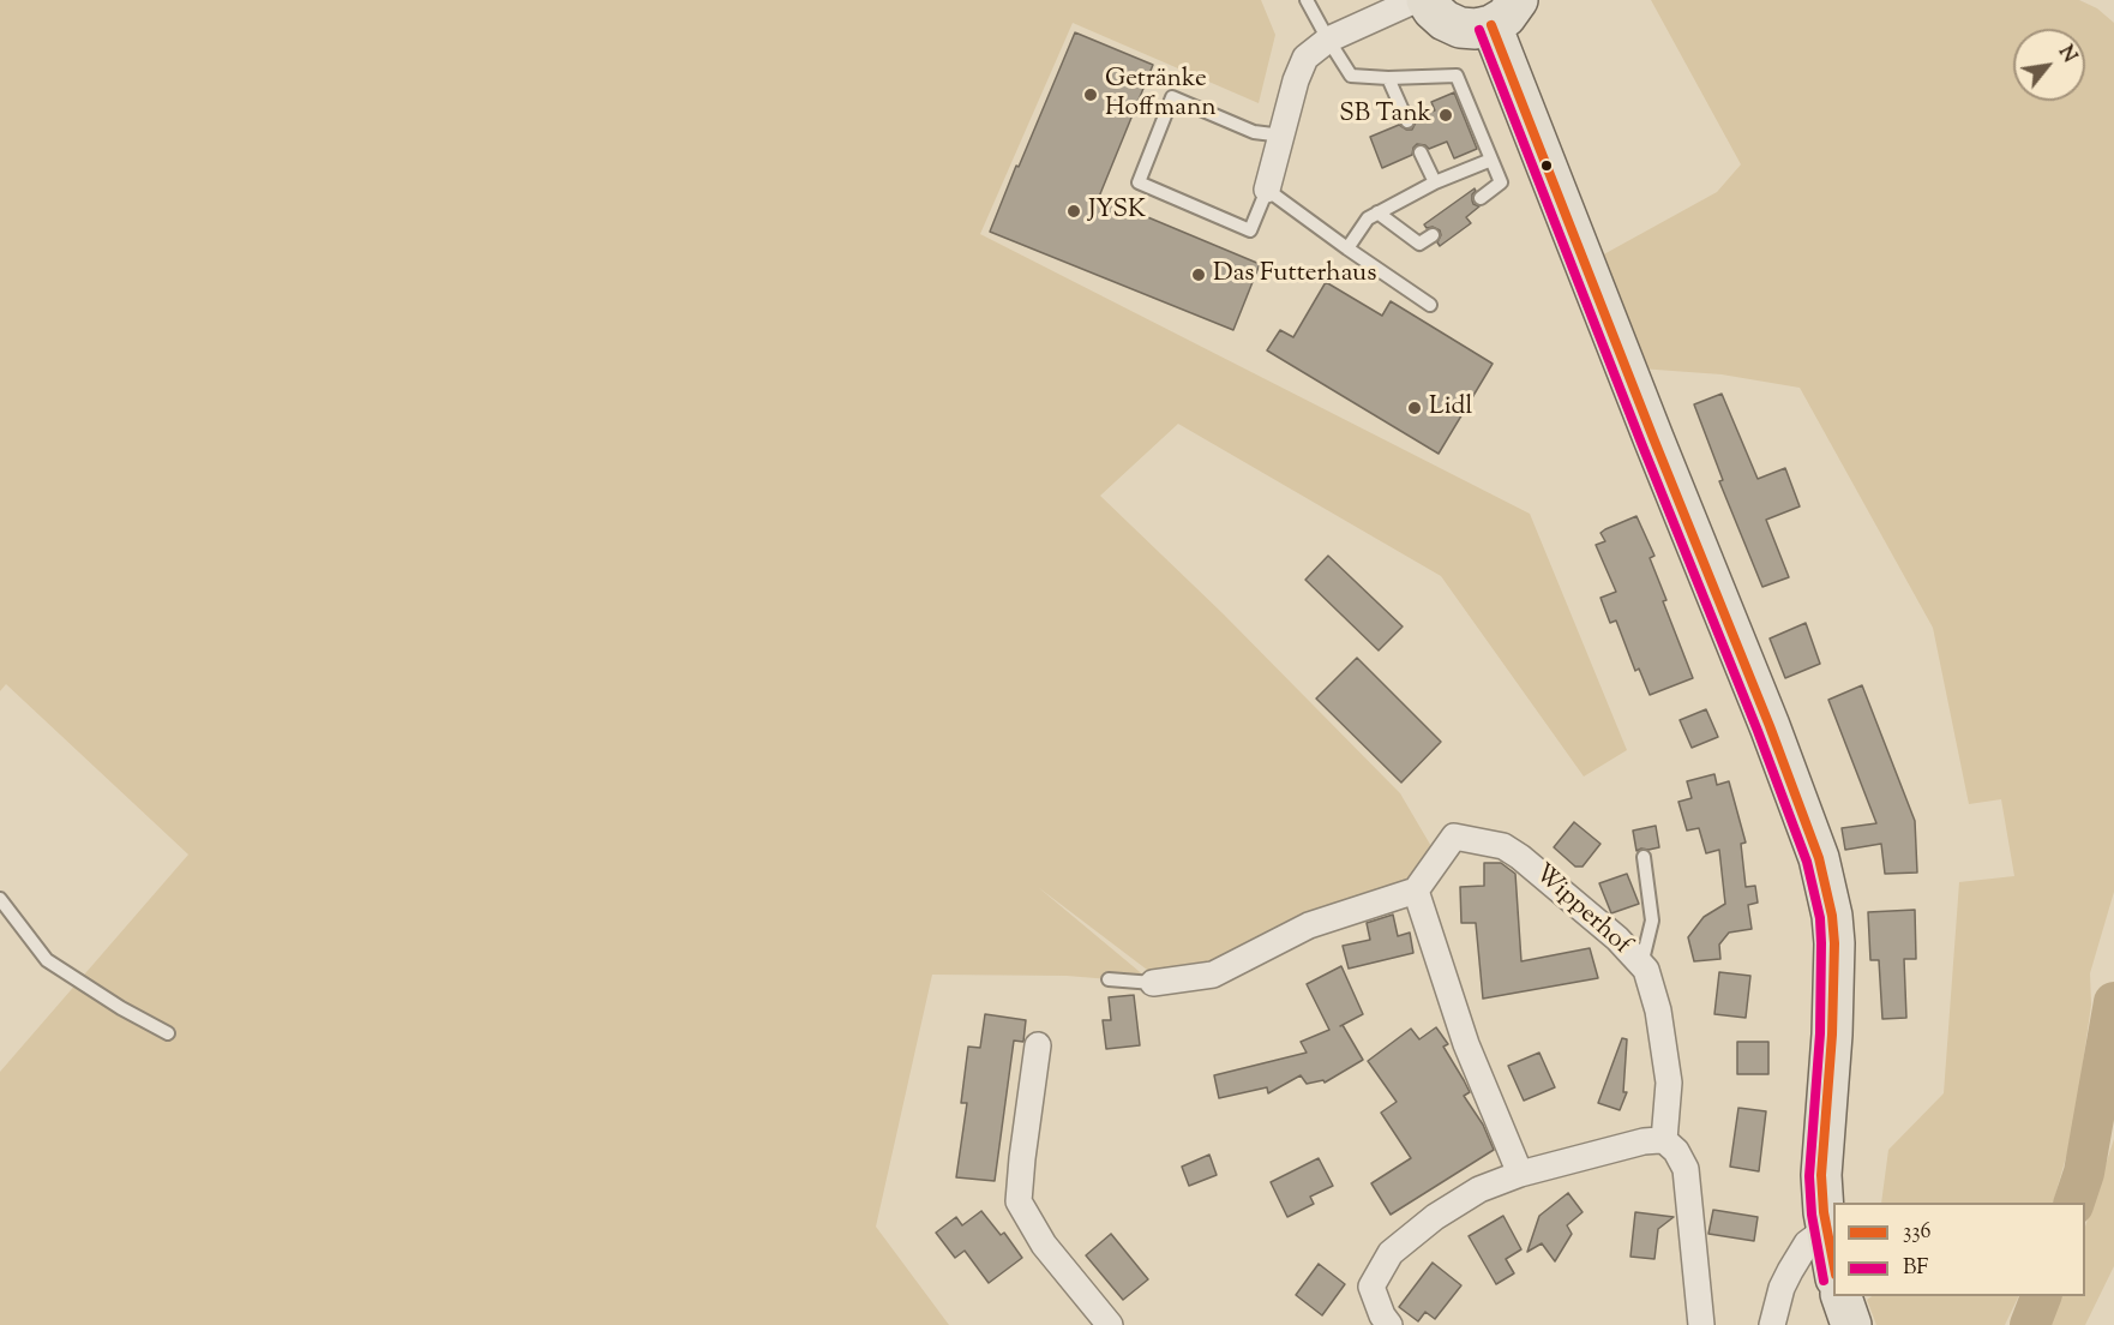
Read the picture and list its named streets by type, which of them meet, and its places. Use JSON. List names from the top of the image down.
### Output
{
  "streets": {
    "street": ["Wipperhof"]
  },
  "places": [
    "Getränke Hoffmann",
    "SB Tank",
    "JYSK",
    "Das Futterhaus",
    "Lidl"
  ],
  "lines": ["transit line 336", "transit line BF"],
  "legend": ["336", "BF"],
  "north": "top right"
}
